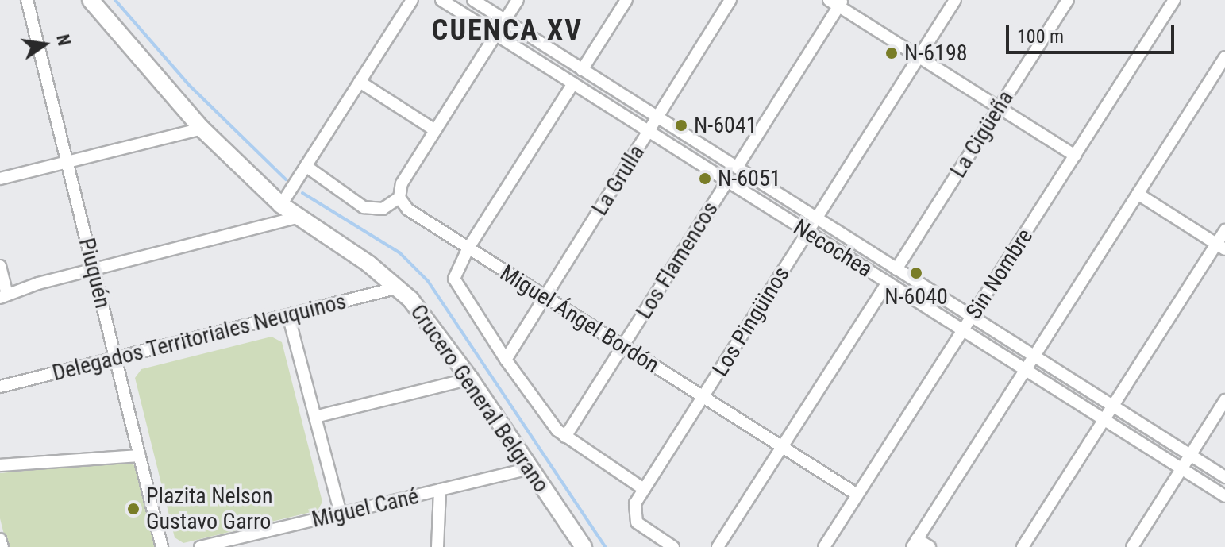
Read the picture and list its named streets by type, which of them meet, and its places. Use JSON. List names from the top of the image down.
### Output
{
  "streets": {
    "street": [
      "La Cigüeña",
      "La Grulla",
      "Necochea",
      "Los Flamencos",
      "Piuquén",
      "Sin Nombre",
      "Miguel Ángel Bordón",
      "Los Pingüinos",
      "Delegados Territoriales Neuquinos",
      "Crucero General Belgrano",
      "Miguel Cané"
    ]
  },
  "crossings": [
    ["La Cigüeña", "Necochea"],
    ["La Grulla", "Necochea"],
    ["La Grulla", "Miguel Ángel Bordón"],
    ["Necochea", "Los Flamencos"],
    ["Necochea", "Sin Nombre"],
    ["Necochea", "Los Pingüinos"],
    ["Los Flamencos", "Miguel Ángel Bordón"],
    ["Piuquén", "Delegados Territoriales Neuquinos"],
    ["Sin Nombre", "Miguel Ángel Bordón"],
    ["Miguel Ángel Bordón", "Los Pingüinos"],
    ["Delegados Territoriales Neuquinos", "Crucero General Belgrano"],
    ["Crucero General Belgrano", "Miguel Cané"]
  ],
  "districts": ["CUENCA XV"],
  "places": [
    "N-6198",
    "N-6041",
    "N-6051",
    "N-6040",
    "Plazita Nelson Gustavo Garro"
  ],
  "scale_bar": "100 m",
  "north": "right"
}
